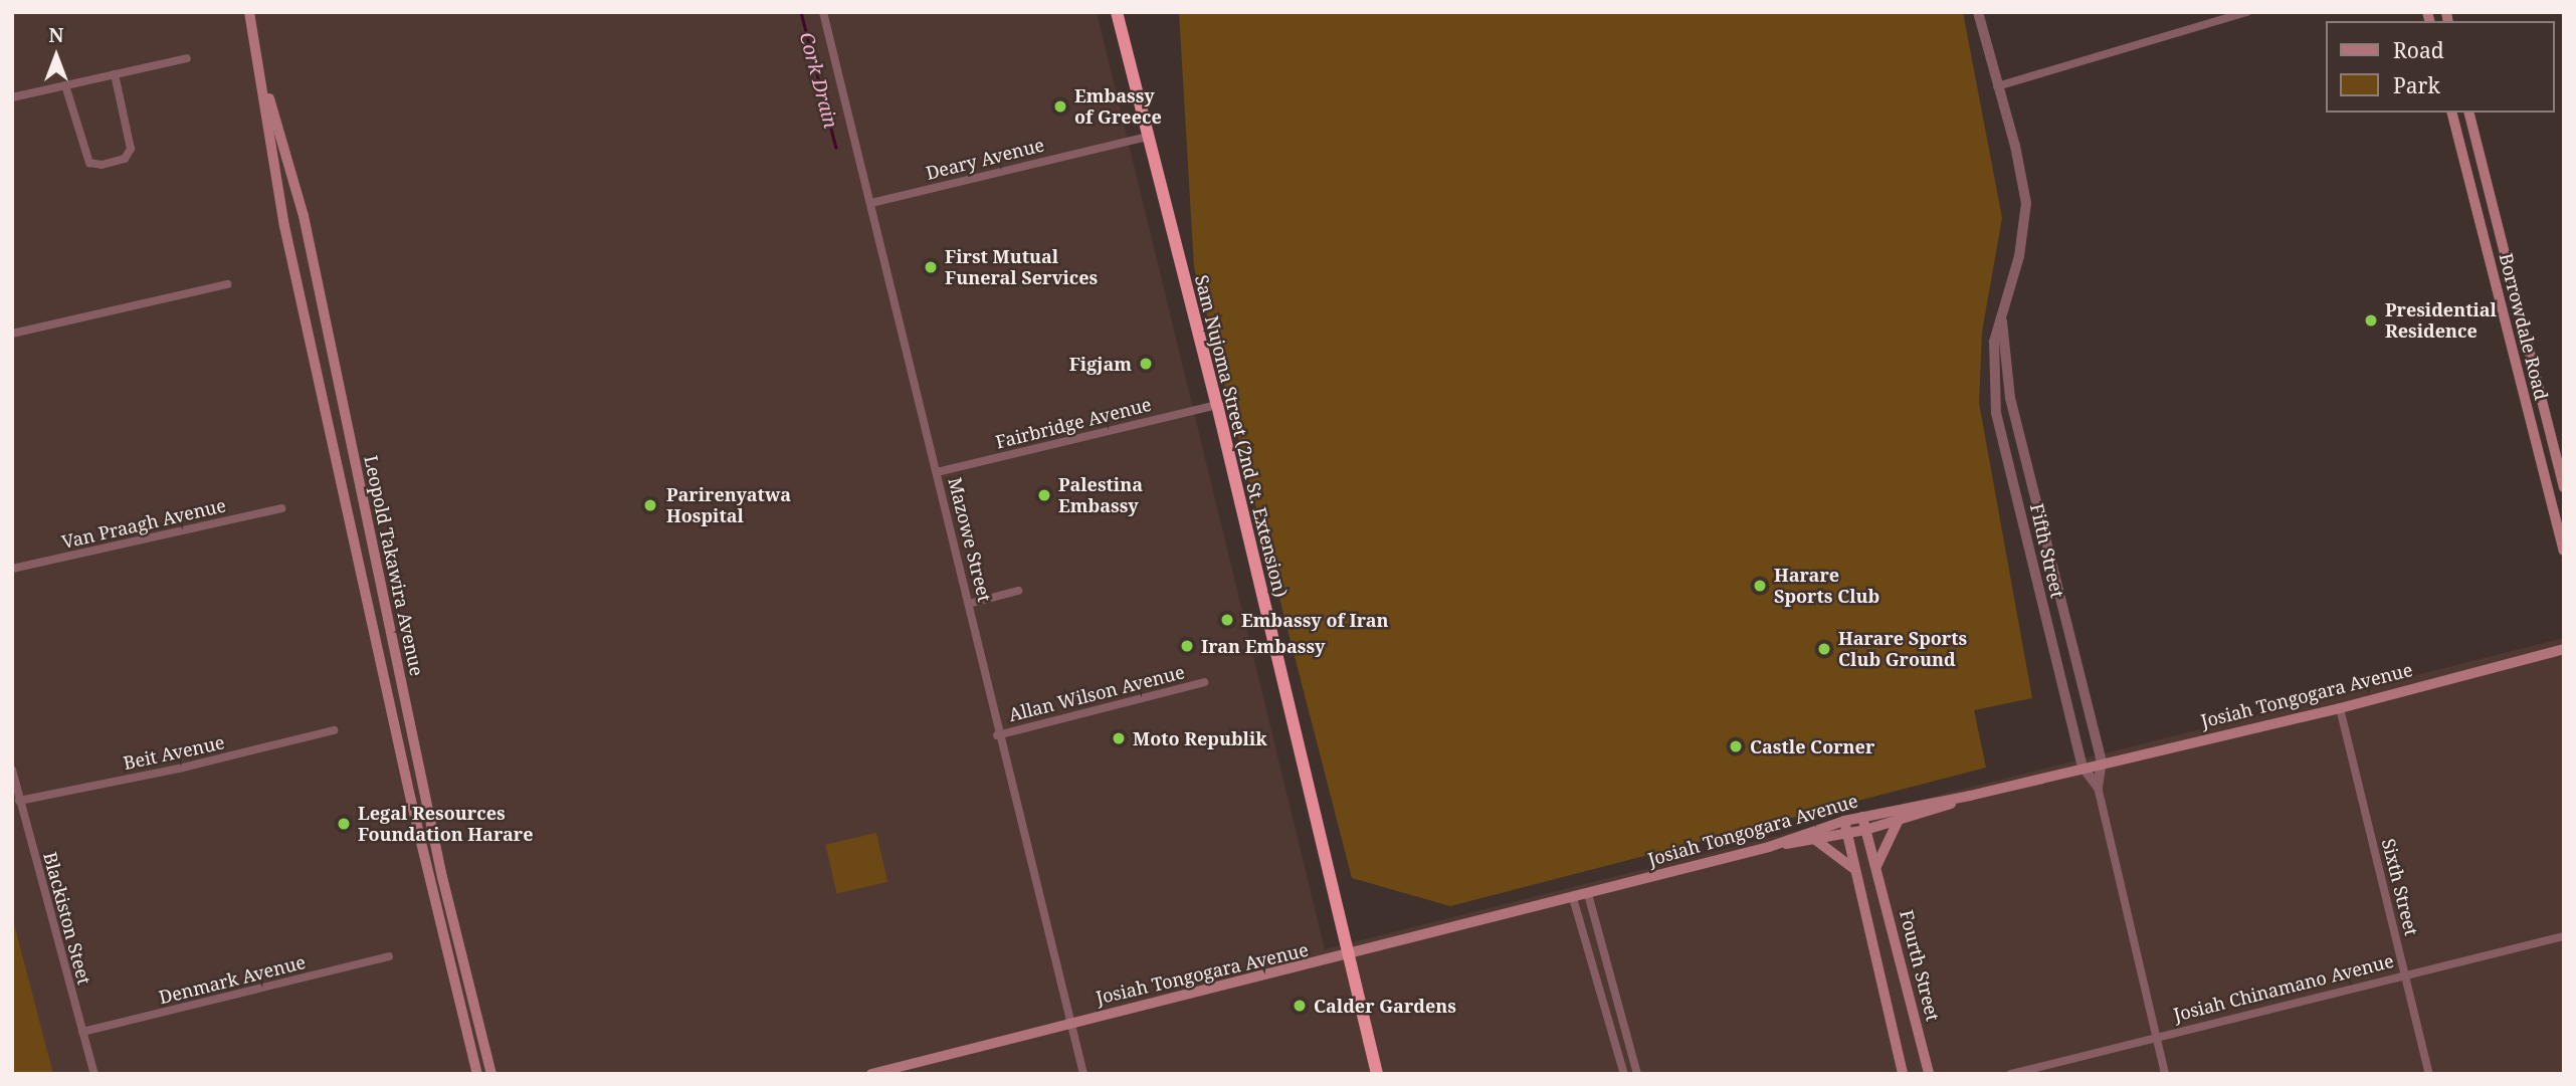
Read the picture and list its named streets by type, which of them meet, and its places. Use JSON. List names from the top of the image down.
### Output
{
  "streets": {
    "highway": ["Sam Nujoma Street (2nd St. Extension)"],
    "main road": [
      "Borrowdale Road",
      "Leopold Takawira Avenue",
      "Josiah Tongogara Avenue",
      "Fourth Street"
    ],
    "street": [
      "Deary Avenue",
      "Fairbridge Avenue",
      "Van Praagh Avenue",
      "Mazowe Street",
      "Fifth Street",
      "Allan Wilson Avenue",
      "Beit Avenue",
      "Sixth Street",
      "Blackiston Steet",
      "Denmark Avenue",
      "Josiah Chinamano Avenue"
    ]
  },
  "crossings": [
    ["Deary Avenue", "Sam Nujoma Street (2nd St. Extension)"],
    ["Deary Avenue", "Mazowe Street"],
    ["Fairbridge Avenue", "Sam Nujoma Street (2nd St. Extension)"],
    ["Fairbridge Avenue", "Mazowe Street"],
    ["Sam Nujoma Street (2nd St. Extension)", "Josiah Tongogara Avenue"],
    ["Mazowe Street", "Allan Wilson Avenue"],
    ["Mazowe Street", "Josiah Tongogara Avenue"],
    ["Fifth Street", "Josiah Tongogara Avenue"],
    ["Fifth Street", "Josiah Chinamano Avenue"],
    ["Josiah Tongogara Avenue", "Sixth Street"],
    ["Josiah Tongogara Avenue", "Fourth Street"],
    ["Beit Avenue", "Blackiston Steet"],
    ["Sixth Street", "Josiah Chinamano Avenue"],
    ["Blackiston Steet", "Denmark Avenue"]
  ],
  "water": ["Cork Drain"],
  "places": [
    "Embassy of Greece",
    "First Mutual Funeral Services",
    "Presidential Residence",
    "Figjam",
    "Palestina Embassy",
    "Parirenyatwa Hospital",
    "Harare Sports Club",
    "Embassy of Iran",
    "Iran Embassy",
    "Harare Sports Club Ground",
    "Moto Republik",
    "Castle Corner",
    "Legal Resources Foundation Harare",
    "Calder Gardens"
  ],
  "legend": ["Road", "Park"],
  "north": "top"
}
